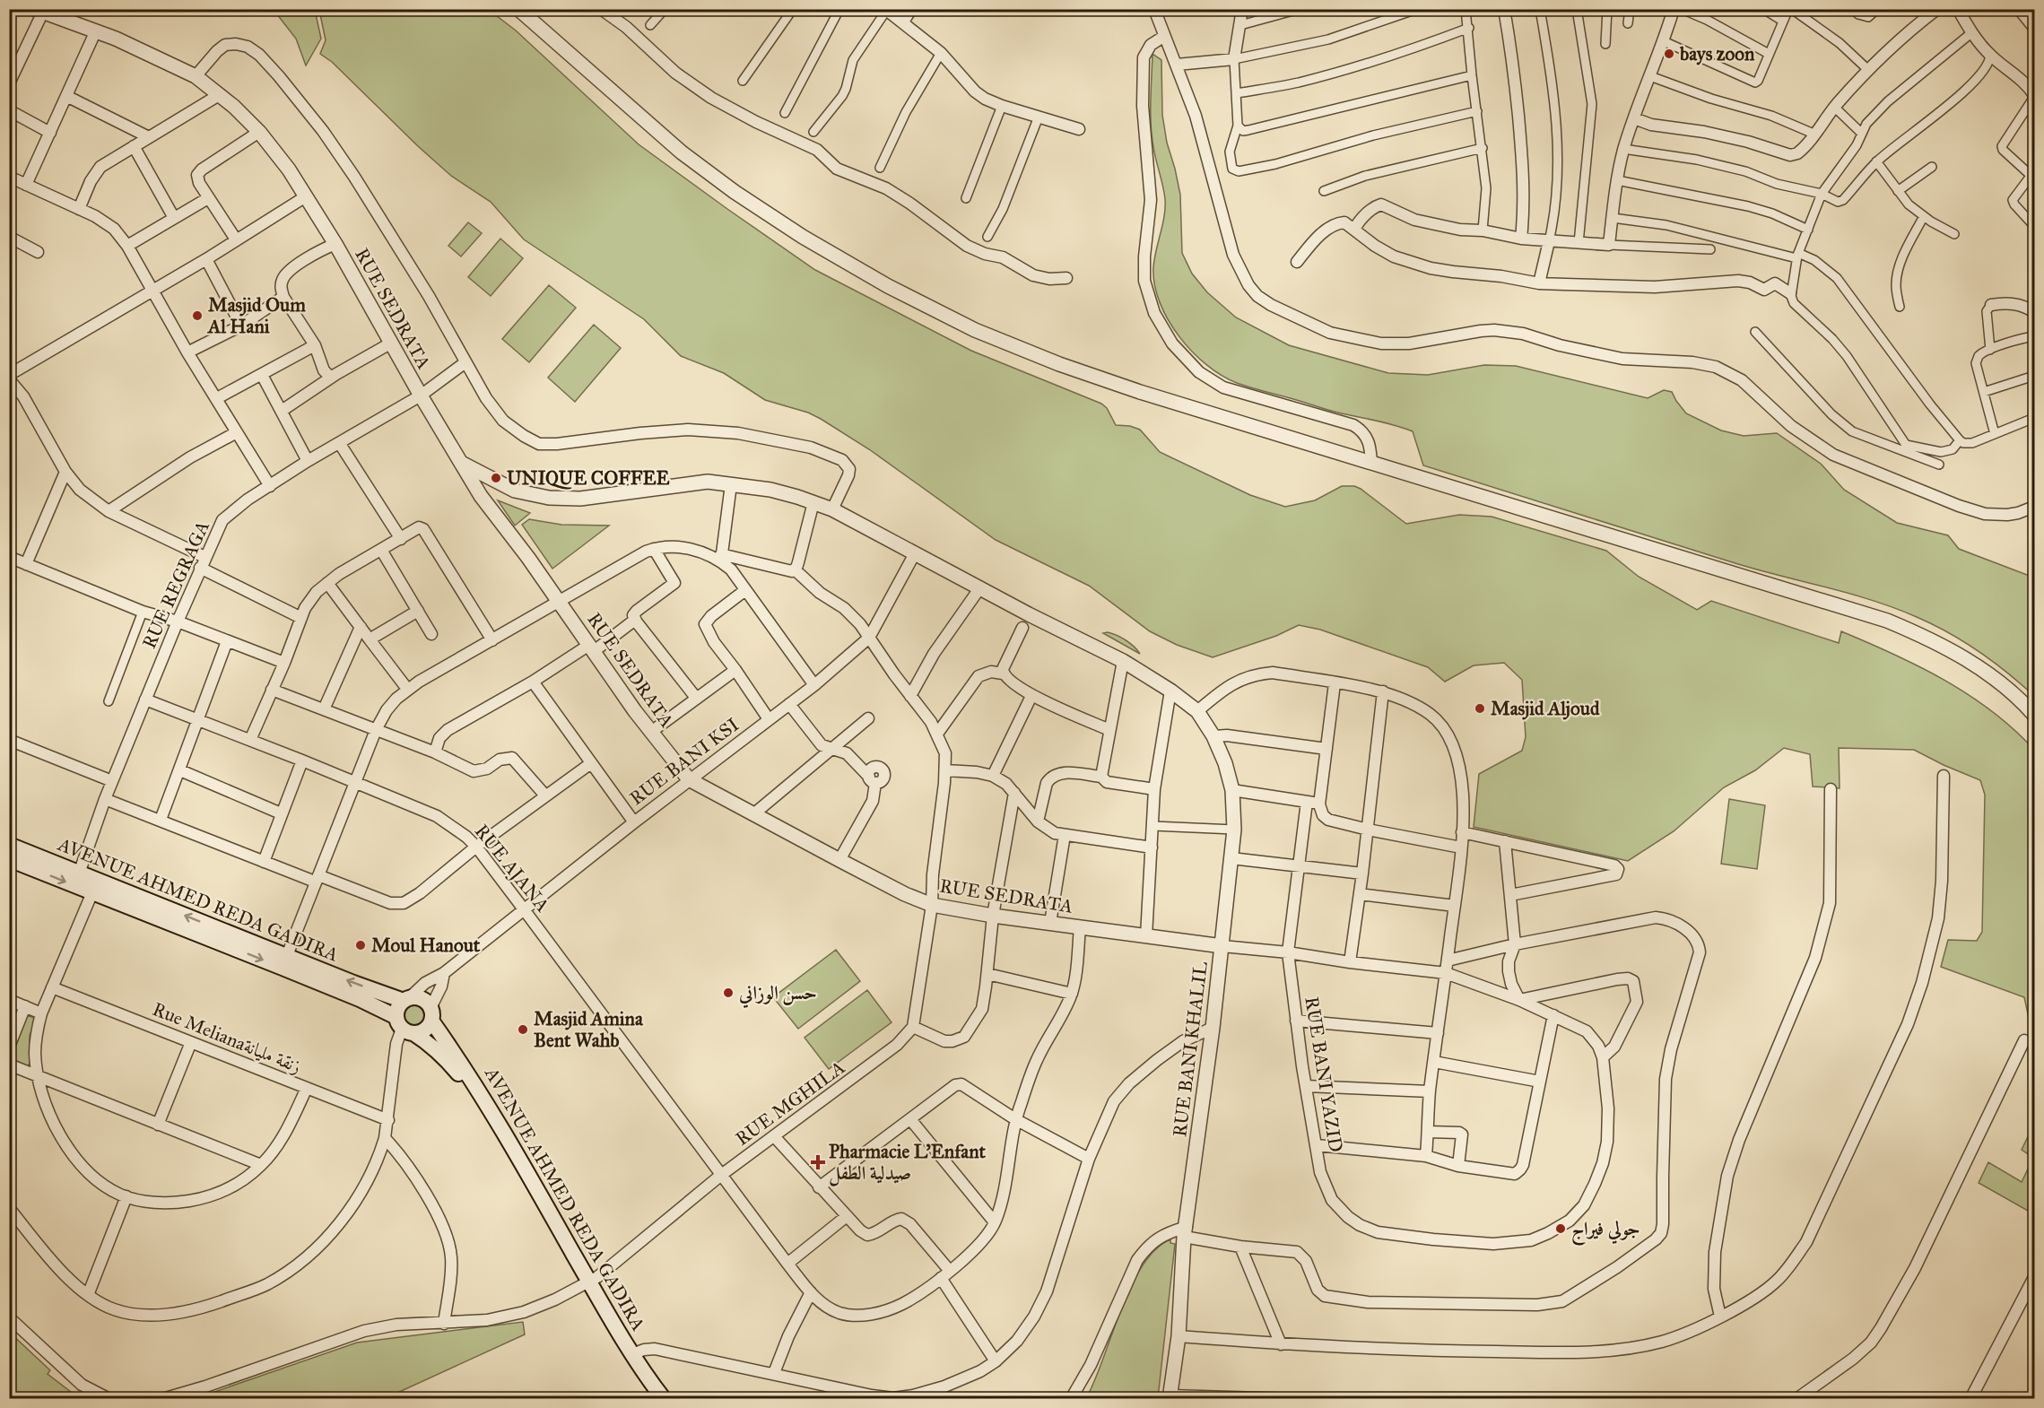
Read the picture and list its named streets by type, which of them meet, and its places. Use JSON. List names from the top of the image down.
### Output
{
  "streets": {
    "main road": ["AVENUE AHMED REDA GADIRA"],
    "street": [
      "RUE SEDRATA",
      "RUE REGRAGA",
      "RUE BANI KSI",
      "RUE AJANA",
      "Rue Melianaزنقة مليانة",
      "RUE BANI KHALIL",
      "RUE BANI YAZID",
      "RUE MGHILA"
    ]
  },
  "crossings": [
    ["RUE SEDRATA", "RUE REGRAGA"],
    ["RUE SEDRATA", "RUE BANI KSI"],
    ["RUE SEDRATA", "RUE BANI KHALIL"],
    ["RUE SEDRATA", "RUE BANI YAZID"],
    ["RUE REGRAGA", "RUE AJANA"],
    ["RUE REGRAGA", "AVENUE AHMED REDA GADIRA"],
    ["RUE BANI KSI", "RUE AJANA"],
    ["RUE BANI KSI", "AVENUE AHMED REDA GADIRA"],
    ["RUE BANI KSI", "RUE BANI KHALIL"],
    ["RUE AJANA", "RUE MGHILA"],
    ["AVENUE AHMED REDA GADIRA", "RUE MGHILA"]
  ],
  "places": {
    "other": [
      "bays zoon",
      "Masjid Oum Al Hani",
      "UNIQUE COFFEE",
      "Masjid Aljoud",
      "Moul Hanout",
      "حسن الوزاني",
      "Masjid Amina Bent Wahb",
      "جولي فيراج"
    ],
    "health": ["Pharmacie L'Enfant صيدلية الطفل"]
  }
}
